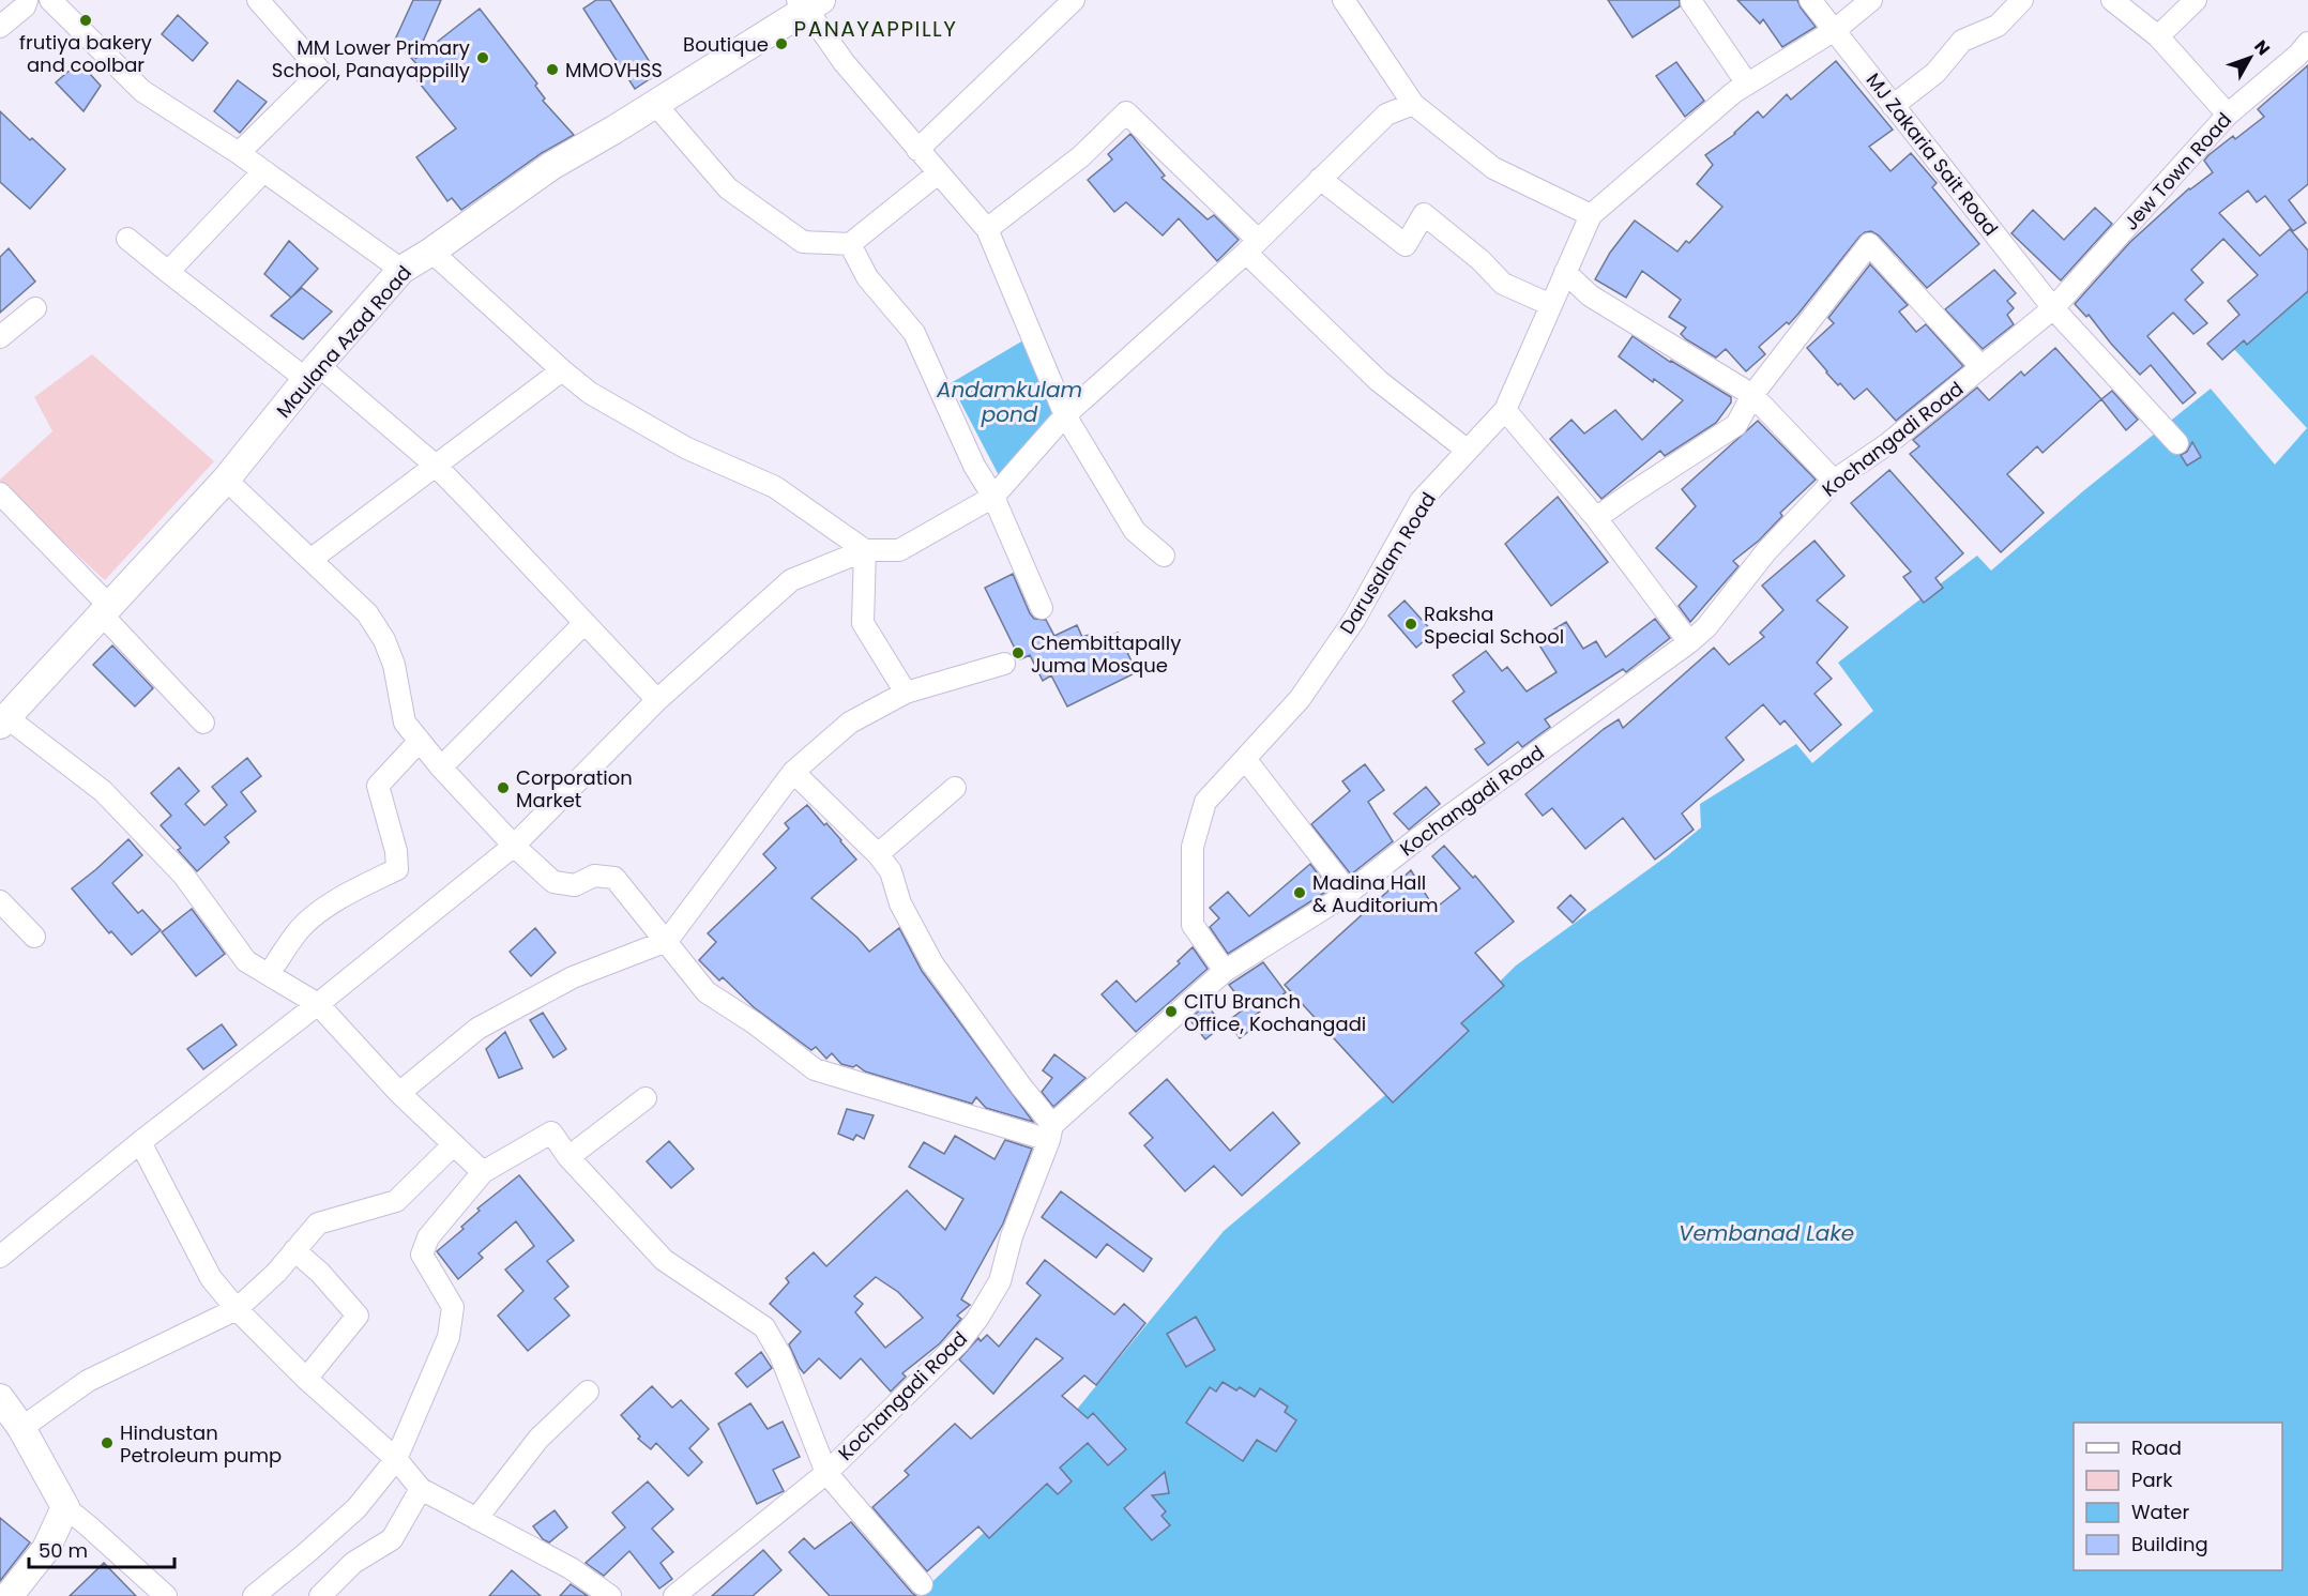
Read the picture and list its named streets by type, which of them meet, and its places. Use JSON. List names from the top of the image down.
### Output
{
  "streets": {
    "main road": ["Maulana Azad Road"],
    "street": [
      "MJ Zakaria Sait Road",
      "Jew Town Road",
      "Kochangadi Road",
      "Darusalam Road"
    ]
  },
  "crossings": [
    ["MJ Zakaria Sait Road", "Jew Town Road"],
    ["MJ Zakaria Sait Road", "Kochangadi Road"],
    ["MJ Zakaria Sait Road", "Darusalam Road"],
    ["Jew Town Road", "Kochangadi Road"],
    ["Kochangadi Road", "Darusalam Road"]
  ],
  "districts": ["PANAYAPPILLY"],
  "water": ["Andamkulam pond", "Vembanad Lake"],
  "places": [
    "frutiya bakery and coolbar",
    "Boutique",
    "MM Lower Primary School, Panayappilly",
    "MMOVHSS",
    "Raksha Special School",
    "Chembittapally Juma Mosque",
    "Corporation Market",
    "Madina Hall & Auditorium",
    "CITU Branch Office, Kochangadi",
    "Hindustan Petroleum pump"
  ],
  "legend": [
    "Road",
    "Park",
    "Water",
    "Building"
  ],
  "scale_bar": "50 m",
  "north": "top right"
}
